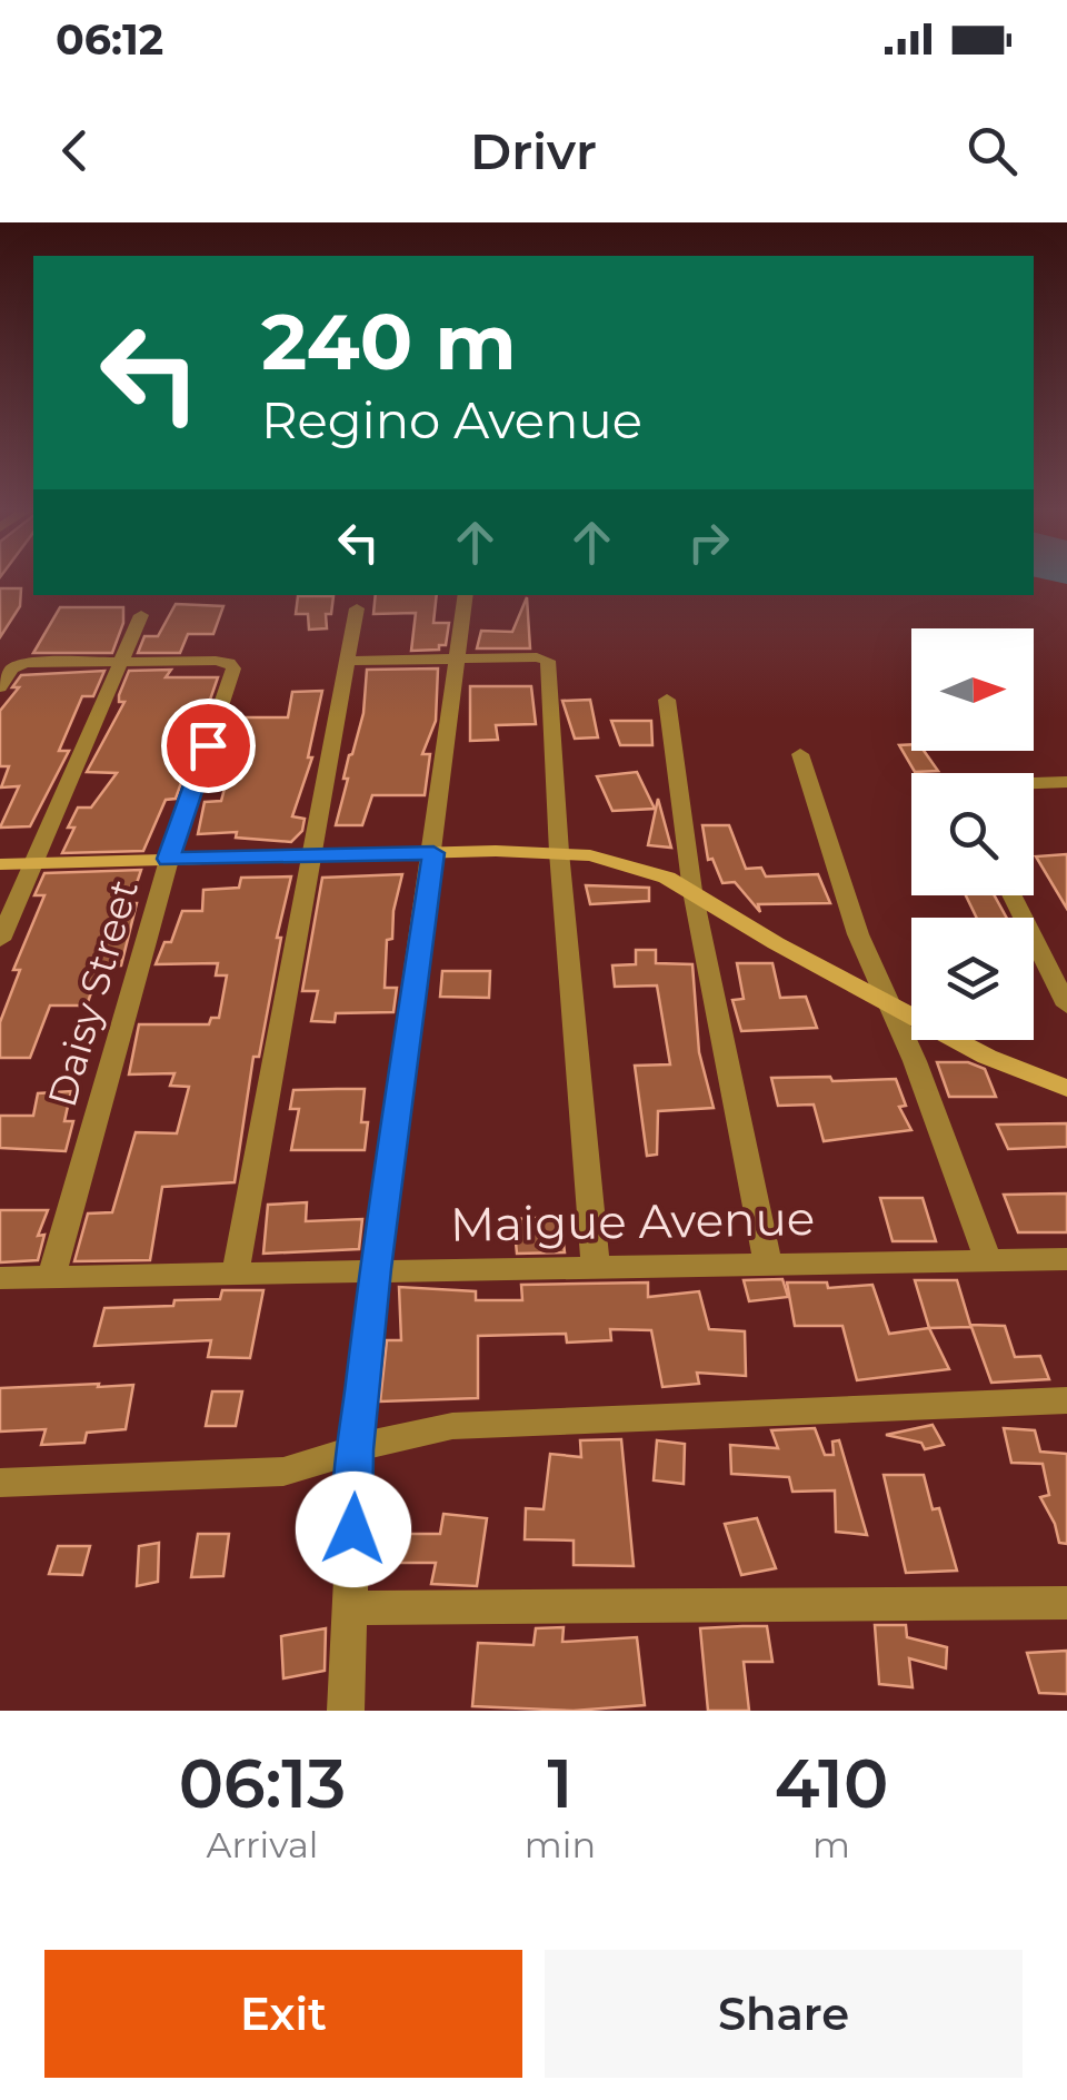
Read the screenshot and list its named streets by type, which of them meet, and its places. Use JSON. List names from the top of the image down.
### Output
{
  "streets": {
    "street": ["Daisy Street", "Maigue Avenue"]
  },
  "crossings": [
    ["Daisy Street", "Maigue Avenue"]
  ],
  "north": "right",
  "page": {
    "status": "06:12",
    "header": "Drivr",
    "turn": ["240 m", "Regino Avenue"],
    "eta": [
      "06:13",
      "Arrival",
      "1",
      "min",
      "410",
      "m"
    ],
    "buttons": ["Exit", "Share"]
  }
}
